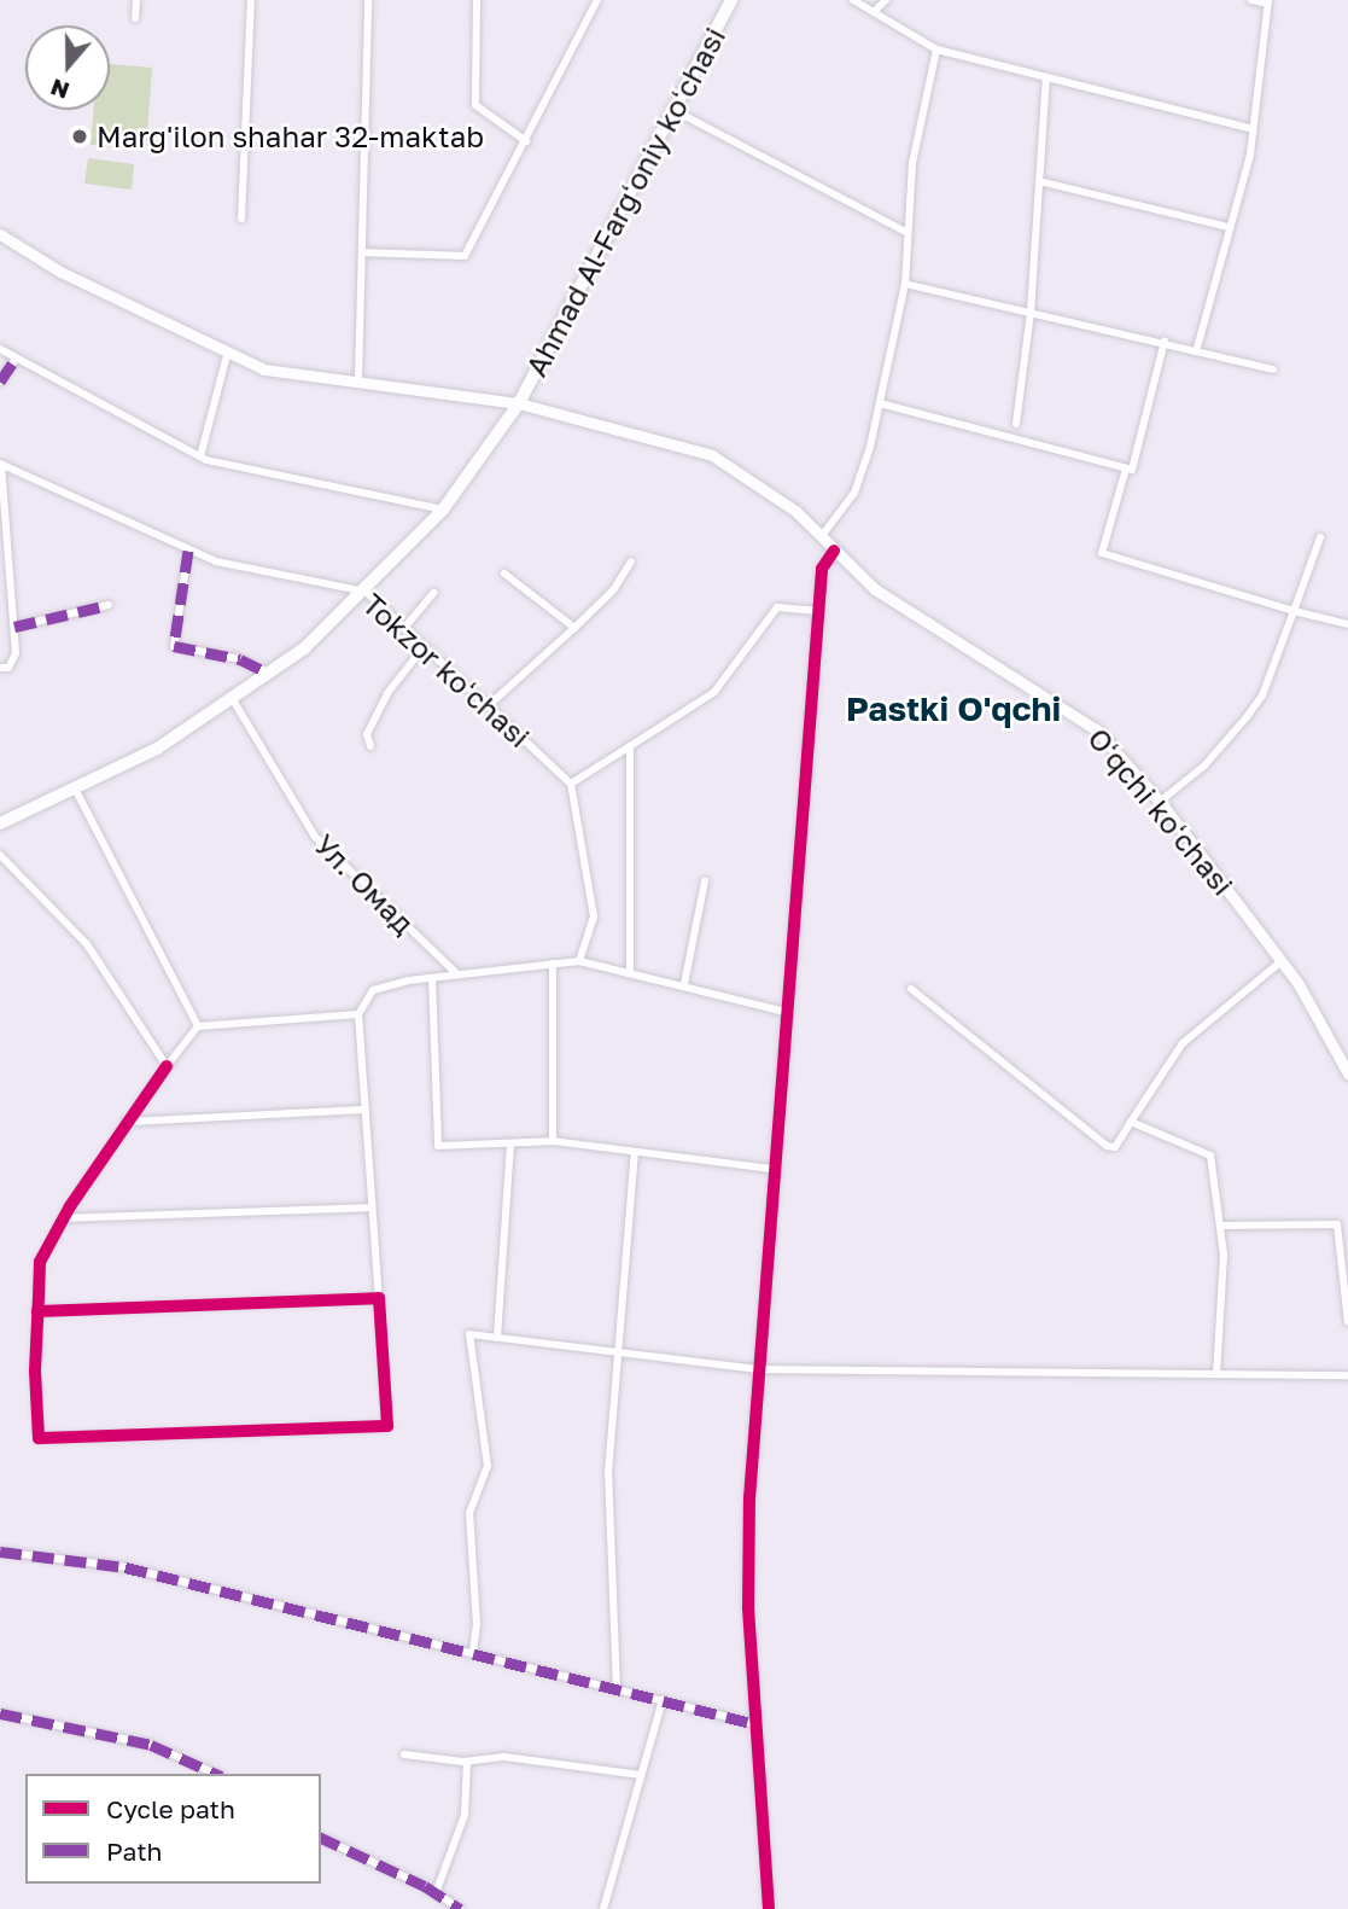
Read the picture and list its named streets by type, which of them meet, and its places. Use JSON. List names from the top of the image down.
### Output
{
  "streets": {
    "main road": ["Ahmad Al-Fargʻoniy koʻchasi", "Oʻqchi koʻchasi"],
    "street": ["Tokzor koʻchasi", "Ул. Омад"]
  },
  "crossings": [
    ["Ahmad Al-Fargʻoniy koʻchasi", "Tokzor koʻchasi"],
    ["Ahmad Al-Fargʻoniy koʻchasi", "Oʻqchi koʻchasi"],
    ["Ahmad Al-Fargʻoniy koʻchasi", "Ул. Омад"]
  ],
  "districts": ["Pastki O'qchi"],
  "places": ["Marg'ilon shahar 32-maktab"],
  "legend": ["Cycle path", "Path"],
  "north": "bottom"
}
